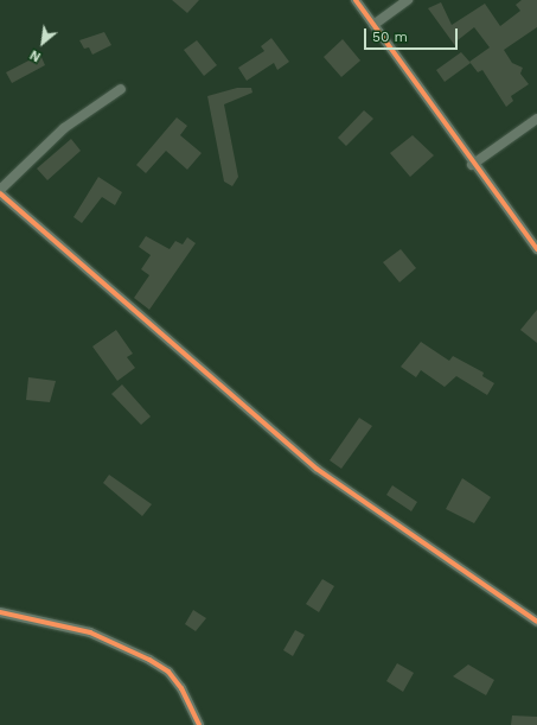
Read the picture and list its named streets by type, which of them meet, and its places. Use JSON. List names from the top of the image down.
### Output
{
  "scale_bar": "50 m",
  "north": "bottom left"
}
